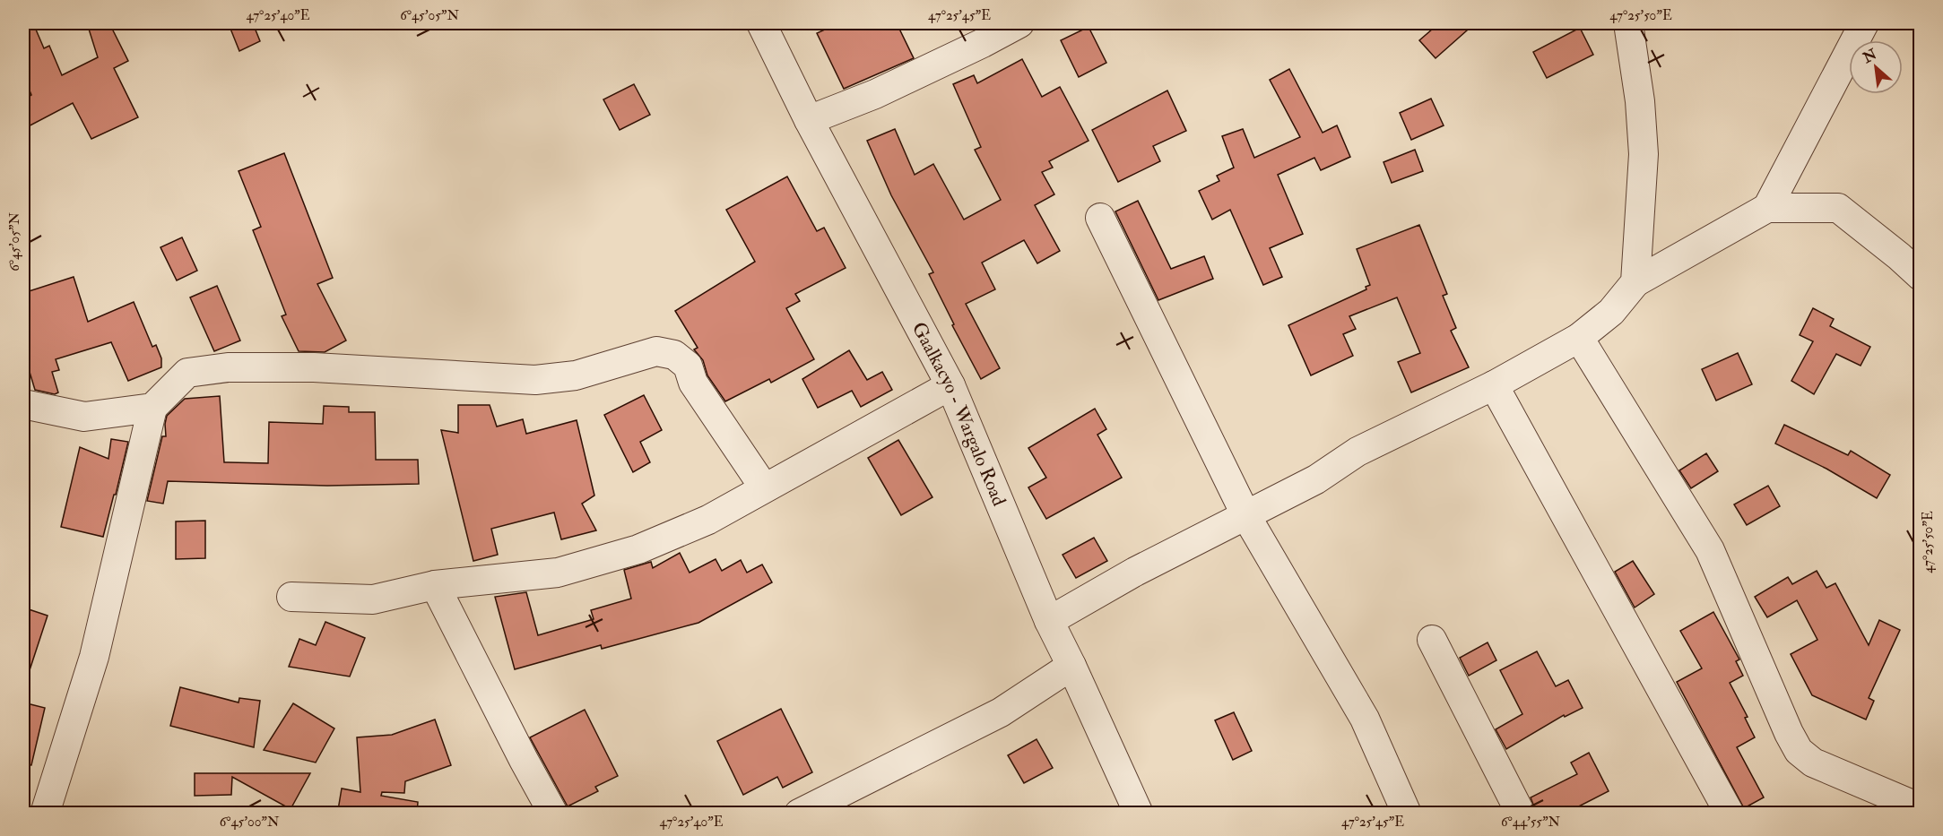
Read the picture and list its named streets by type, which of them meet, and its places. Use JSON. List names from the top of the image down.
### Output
{
  "streets": {
    "street": ["Gaalkacyo - Wargalo Road"]
  },
  "north": "top left",
  "coordinates": [
    "47°25'40\"E",
    "6°45'05\"N",
    "47°25'45\"E",
    "47°25'50\"E",
    "6°45'00\"N",
    "6°44'55\"N"
  ]
}
